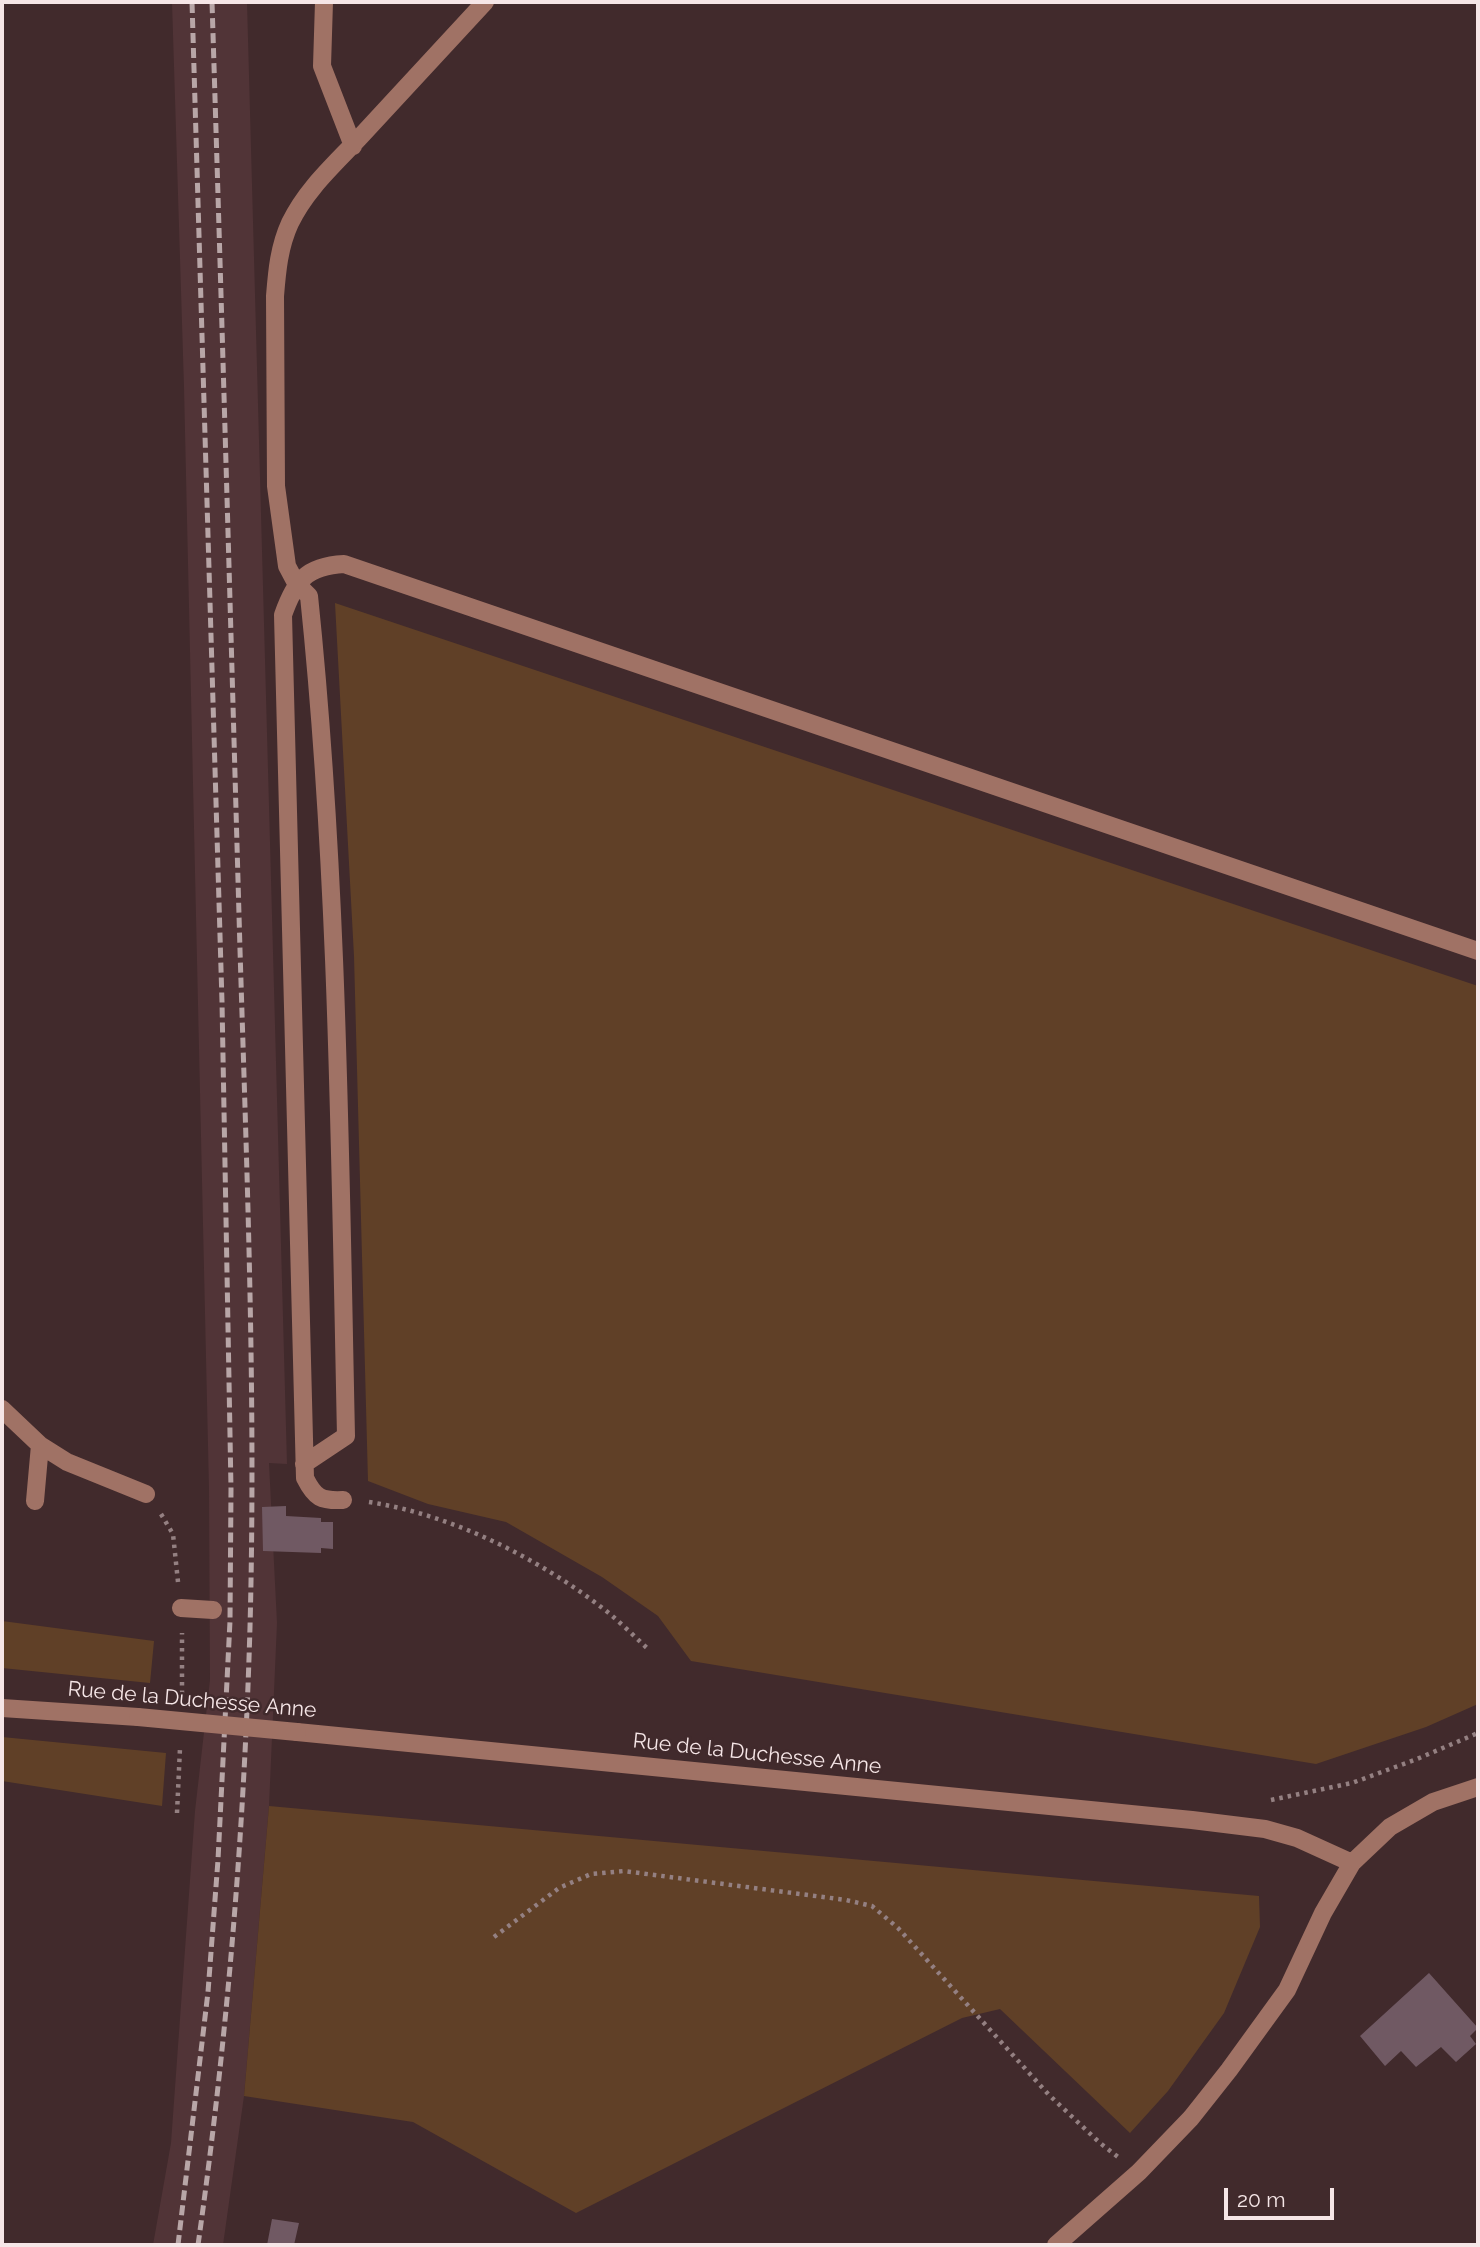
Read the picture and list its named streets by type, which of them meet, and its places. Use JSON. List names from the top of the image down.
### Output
{
  "streets": {
    "street": ["Rue de la Duchesse Anne"]
  },
  "scale_bar": "20 m"
}
